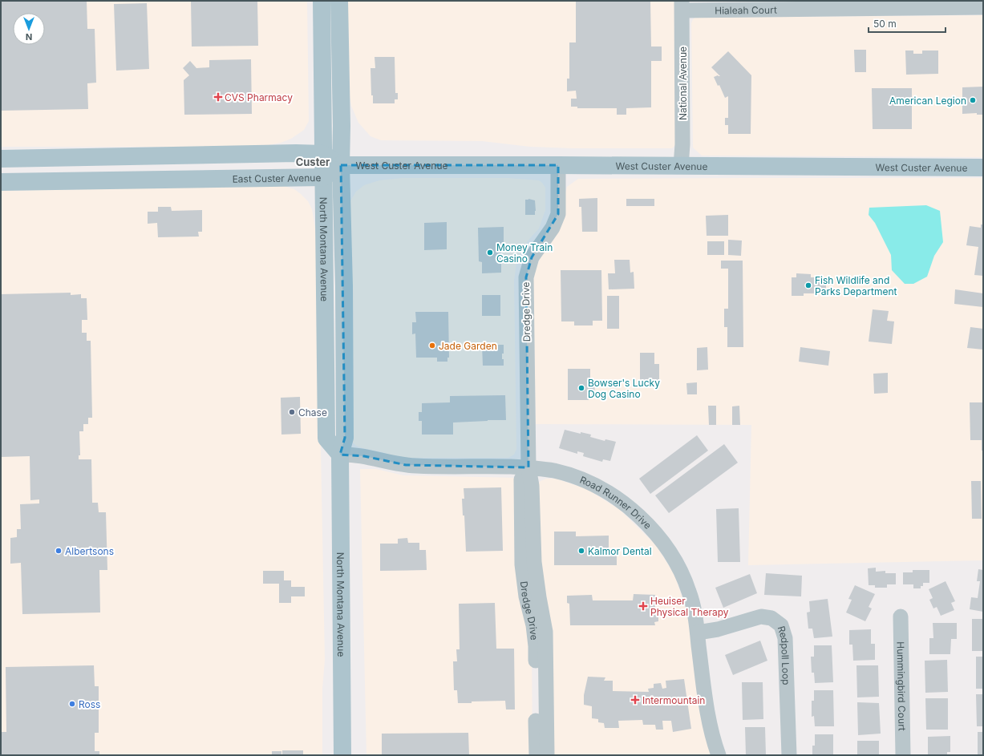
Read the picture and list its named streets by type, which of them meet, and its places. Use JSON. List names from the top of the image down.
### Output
{
  "streets": {
    "main road": ["West Custer Avenue", "East Custer Avenue", "North Montana Avenue"],
    "street": [
      "Hialeah Court",
      "National Avenue",
      "Dredge Drive",
      "Road Runner Drive",
      "Redpoll Loop",
      "Hummingbird Court"
    ]
  },
  "crossings": [
    ["Hialeah Court", "National Avenue"],
    ["National Avenue", "West Custer Avenue"],
    ["West Custer Avenue", "East Custer Avenue"],
    ["West Custer Avenue", "North Montana Avenue"],
    ["West Custer Avenue", "Dredge Drive"],
    ["East Custer Avenue", "North Montana Avenue"],
    ["North Montana Avenue", "Road Runner Drive"],
    ["Dredge Drive", "Road Runner Drive"],
    ["Road Runner Drive", "Redpoll Loop"]
  ],
  "districts": ["Custer"],
  "places": {
    "health": ["CVS Pharmacy", "Heuiser Physical Therapy", "Intermountain"],
    "other": [
      "American Legion",
      "Money Train Casino",
      "Fish Wildlife and Parks Department",
      "Jade Garden",
      "Bowser's Lucky Dog Casino",
      "Chase",
      "Albertsons",
      "Kalmor Dental",
      "Ross"
    ]
  },
  "scale_bar": "50 m",
  "north": "bottom"
}
